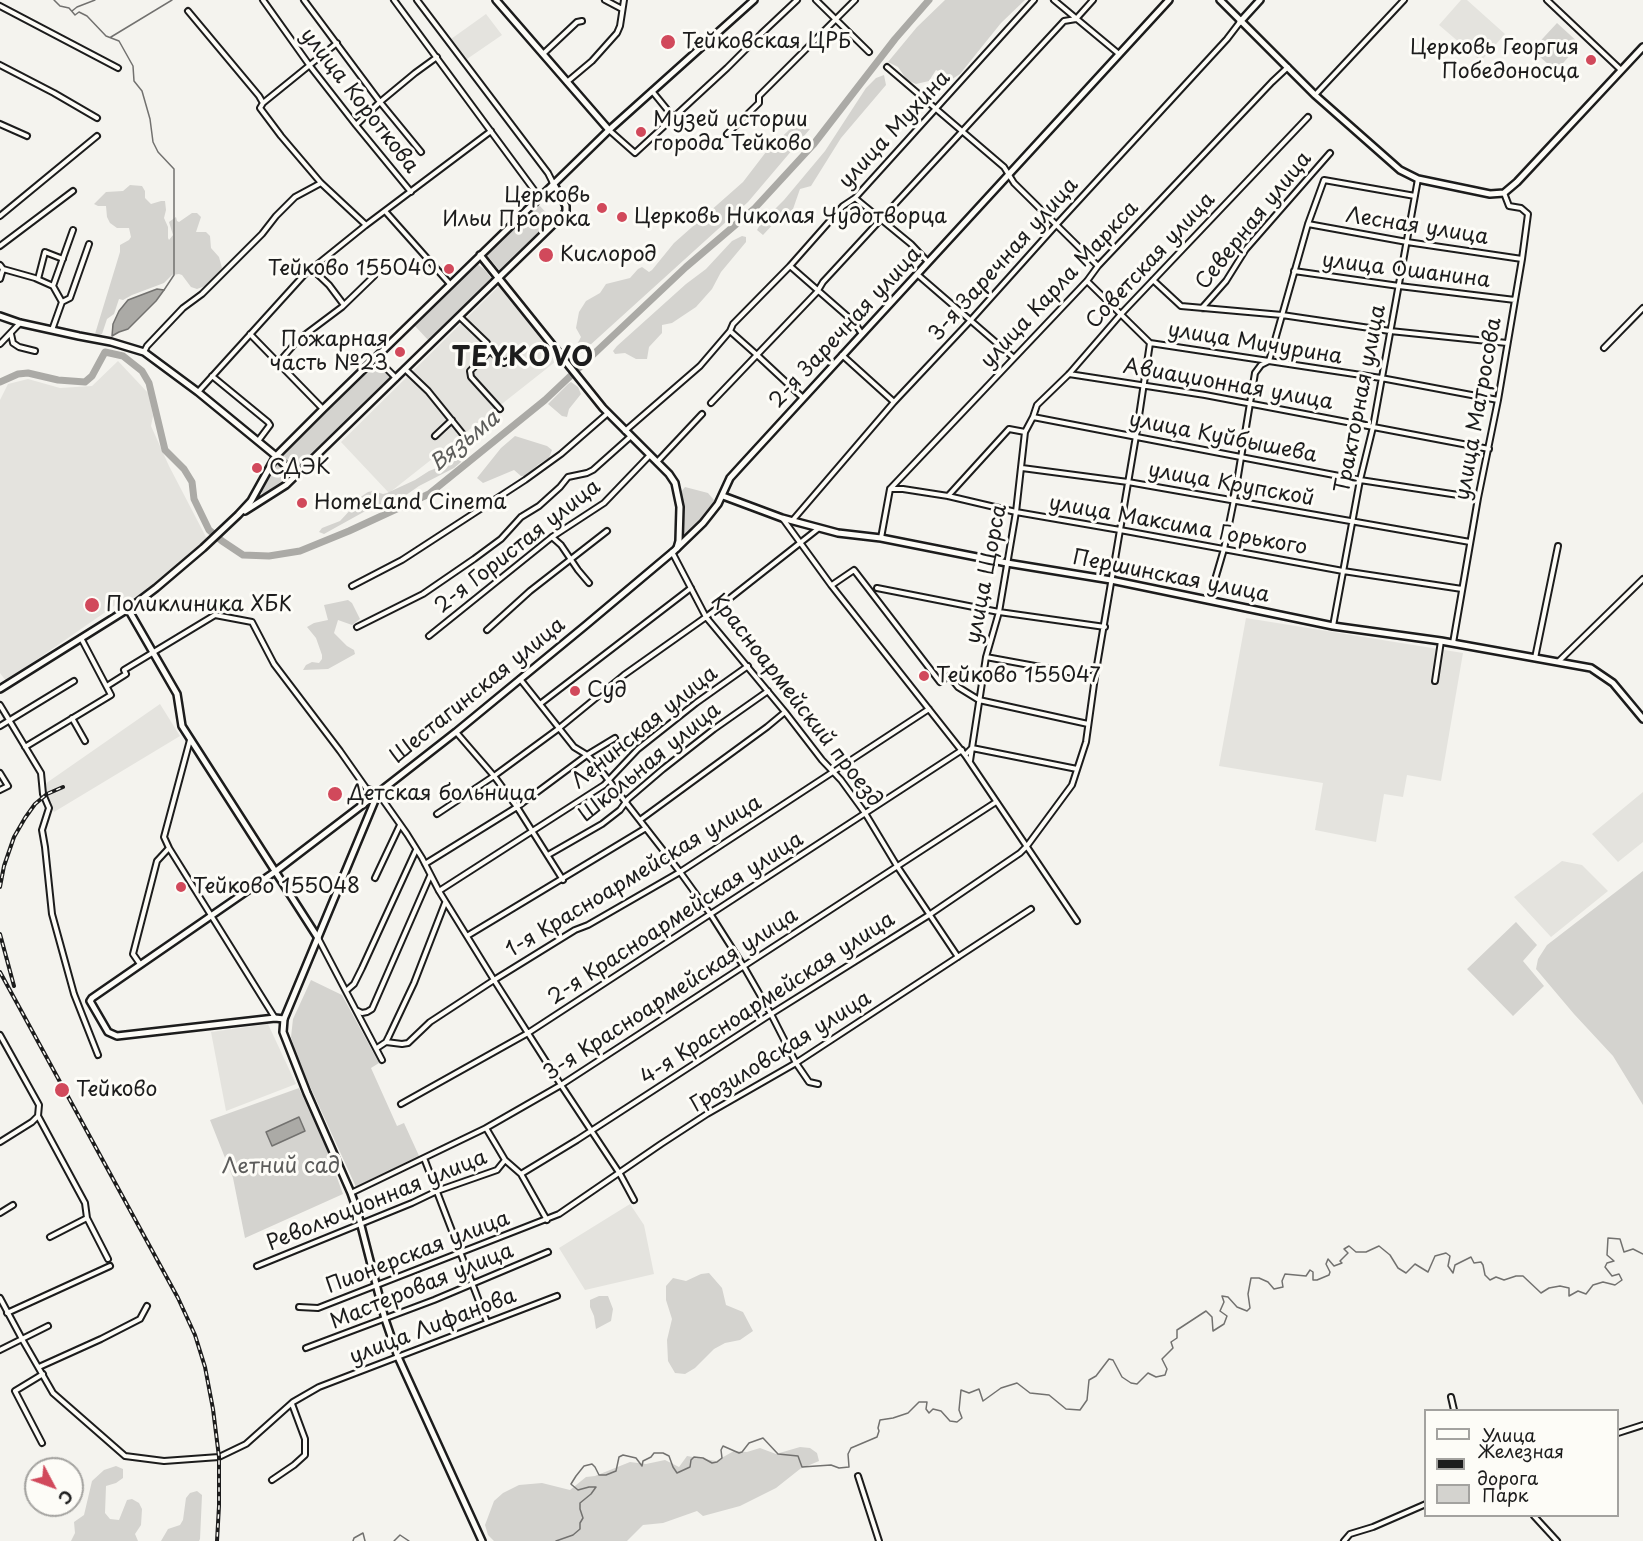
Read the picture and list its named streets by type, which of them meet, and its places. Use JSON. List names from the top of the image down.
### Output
{
  "streets": {
    "street": [
      "улица Короткова",
      "улица Мухина",
      "Северная улица",
      "Лесная улица",
      "3-я Заречная улица",
      "Советская улица",
      "улица Ошанина",
      "улица Карла Маркса",
      "2-я Заречная улица",
      "улица Мичурина",
      "Авиационная улица",
      "Тракторная улица",
      "улица Матросова",
      "улица Куйбышева",
      "улица Крупской",
      "улица Максима Горького",
      "2-я Гористая улица",
      "улица Щорса",
      "Першинская улица",
      "Шестагинская улица",
      "Красноармейский проезд",
      "Ленинская улица",
      "Школьная улица",
      "1-я Красноармейская улица",
      "2-я Красноармейская улица",
      "3-я Красноармейская улица",
      "4-я Красноармейская улица",
      "Грозиловская улица",
      "Революционная улица",
      "Пионерская улица",
      "Мастеровая улица",
      "улица Лифанова"
    ]
  },
  "crossings": [
    ["Лесная улица", "Тракторная улица"],
    ["Лесная улица", "улица Матросова"],
    ["3-я Заречная улица", "Першинская улица"],
    ["Советская улица", "Авиационная улица"],
    ["Советская улица", "улица Куйбышева"],
    ["Советская улица", "улица Щорса"],
    ["улица Ошанина", "Тракторная улица"],
    ["улица Ошанина", "улица Матросова"],
    ["улица Карла Маркса", "улица Максима Горького"],
    ["2-я Заречная улица", "Першинская улица"],
    ["2-я Заречная улица", "Шестагинская улица"],
    ["улица Мичурина", "Тракторная улица"],
    ["улица Мичурина", "улица Матросова"],
    ["улица Мичурина", "4-я Красноармейская улица"],
    ["Авиационная улица", "Тракторная улица"],
    ["Авиационная улица", "улица Матросова"],
    ["Авиационная улица", "4-я Красноармейская улица"],
    ["Тракторная улица", "улица Куйбышева"],
    ["Тракторная улица", "улица Крупской"],
    ["Тракторная улица", "улица Максима Горького"],
    ["Тракторная улица", "Першинская улица"],
    ["улица Матросова", "улица Куйбышева"],
    ["улица Матросова", "улица Крупской"],
    ["улица Матросова", "улица Максима Горького"],
    ["улица Матросова", "Першинская улица"],
    ["улица Куйбышева", "4-я Красноармейская улица"],
    ["улица Крупской", "улица Щорса"],
    ["улица Крупской", "4-я Красноармейская улица"],
    ["улица Максима Горького", "улица Щорса"],
    ["улица Максима Горького", "4-я Красноармейская улица"],
    ["улица Щорса", "Першинская улица"],
    ["Першинская улица", "Шестагинская улица"],
    ["Першинская улица", "4-я Красноармейская улица"],
    ["Шестагинская улица", "Красноармейский проезд"],
    ["Красноармейский проезд", "Ленинская улица"],
    ["Красноармейский проезд", "Школьная улица"],
    ["Красноармейский проезд", "1-я Красноармейская улица"],
    ["Красноармейский проезд", "2-я Красноармейская улица"],
    ["Красноармейский проезд", "3-я Красноармейская улица"],
    ["Красноармейский проезд", "4-я Красноармейская улица"],
    ["Красноармейский проезд", "Грозиловская улица"],
    ["Грозиловская улица", "Пионерская улица"]
  ],
  "districts": ["TEYKOVO"],
  "water": ["Вязьма"],
  "parks": ["Летний сад"],
  "places": [
    "Тейковская ЦРБ",
    "Церковь Георгия Победоносца",
    "Музей истории города Тейково",
    "Церковь Ильи Пророка",
    "Церковь Николая Чудотворца",
    "Кислород",
    "Тейково 155040",
    "Пожарная часть №23",
    "СДЭК",
    "HomeLand Cinema",
    "Поликлиника ХБК",
    "Тейково 155047",
    "Суд",
    "Детская больница",
    "Тейково 155048",
    "Тейково"
  ],
  "legend": ["Улица", "Железная дорога", "Парк"],
  "north": "bottom right"
}
